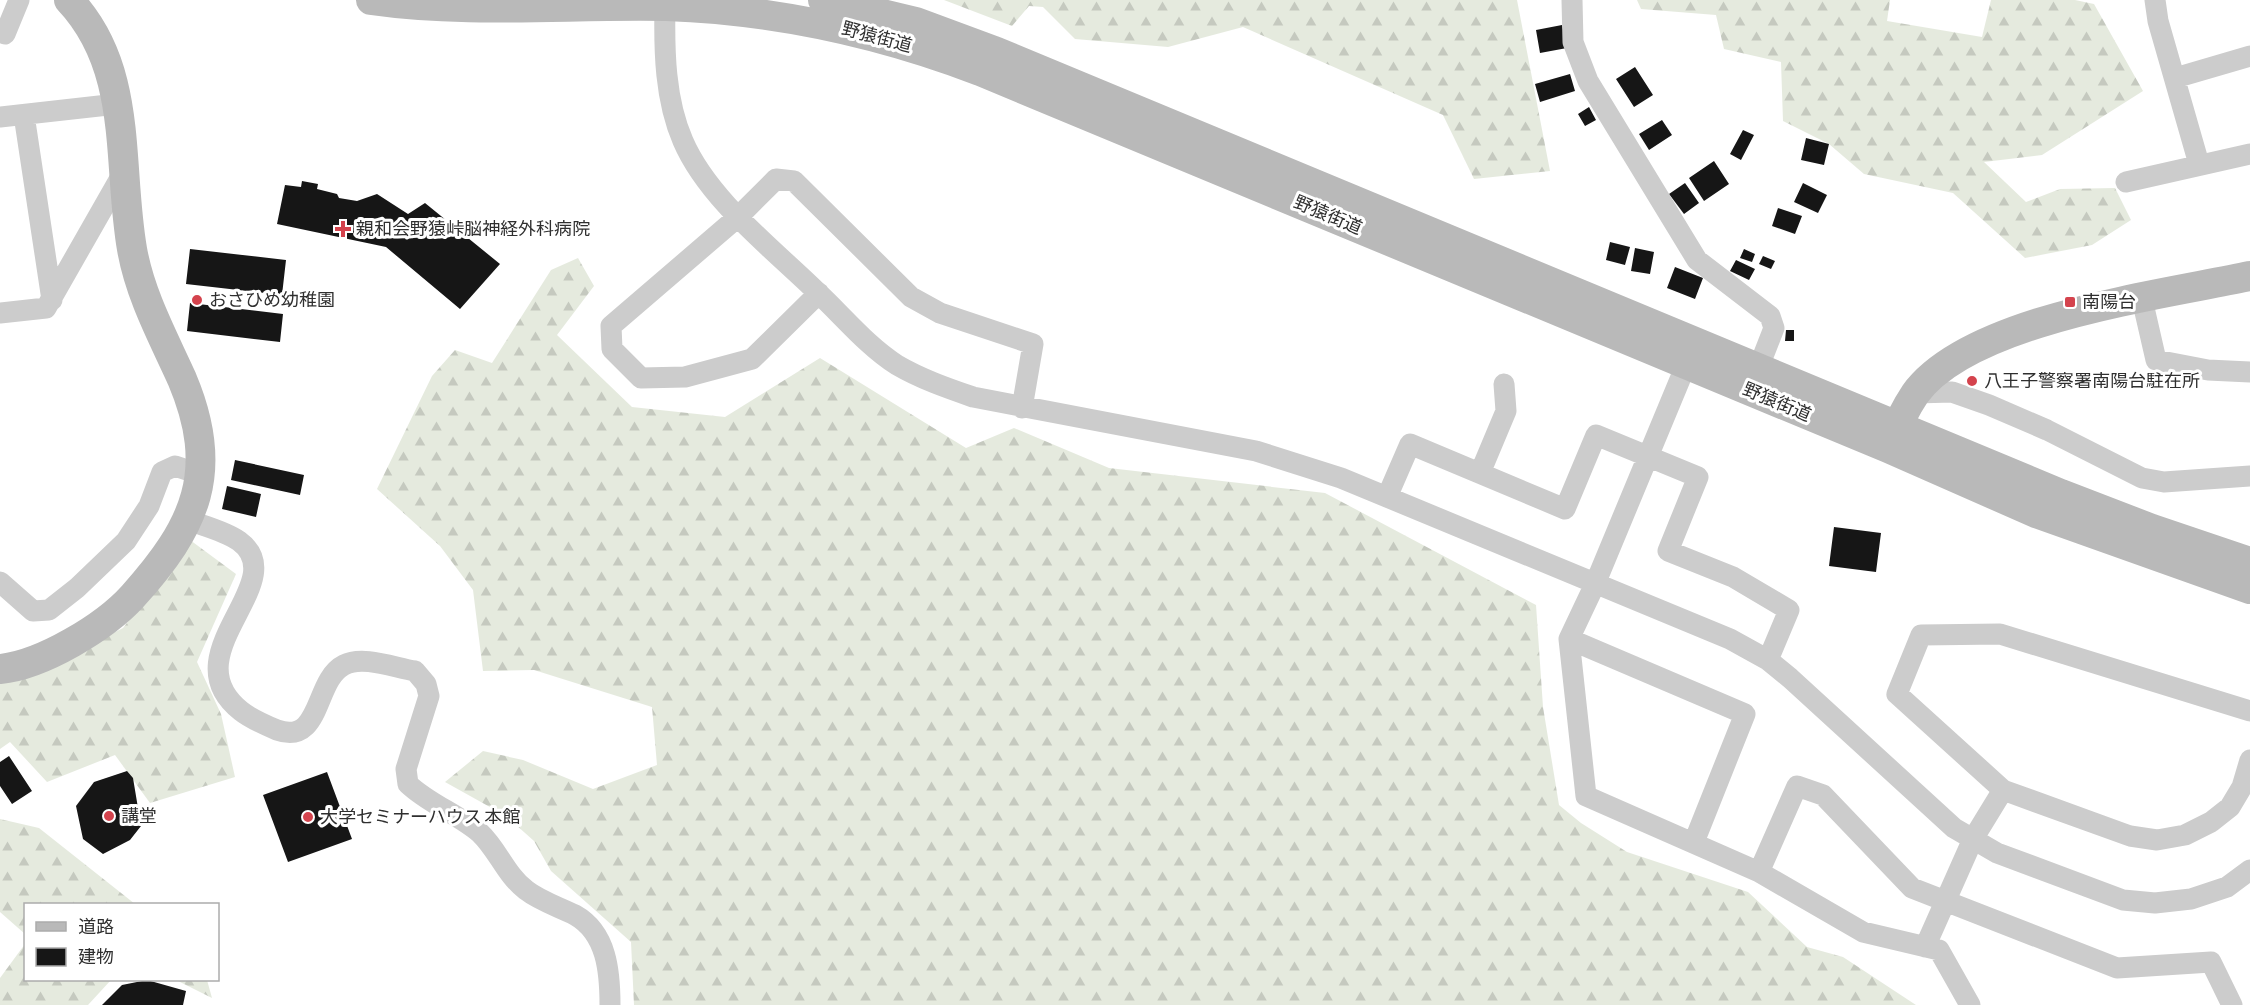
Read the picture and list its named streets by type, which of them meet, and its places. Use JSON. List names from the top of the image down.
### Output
{
  "streets": {
    "main road": ["野猿街道"]
  },
  "places": {
    "health": ["親和会野猿峠脳神経外科病院"],
    "other": [
      "おさひめ幼稚園",
      "八王子警察署南陽台駐在所",
      "講堂",
      "大学セミナーハウス 本館"
    ],
    "transit": ["南陽台"]
  },
  "legend": ["道路", "建物"]
}
